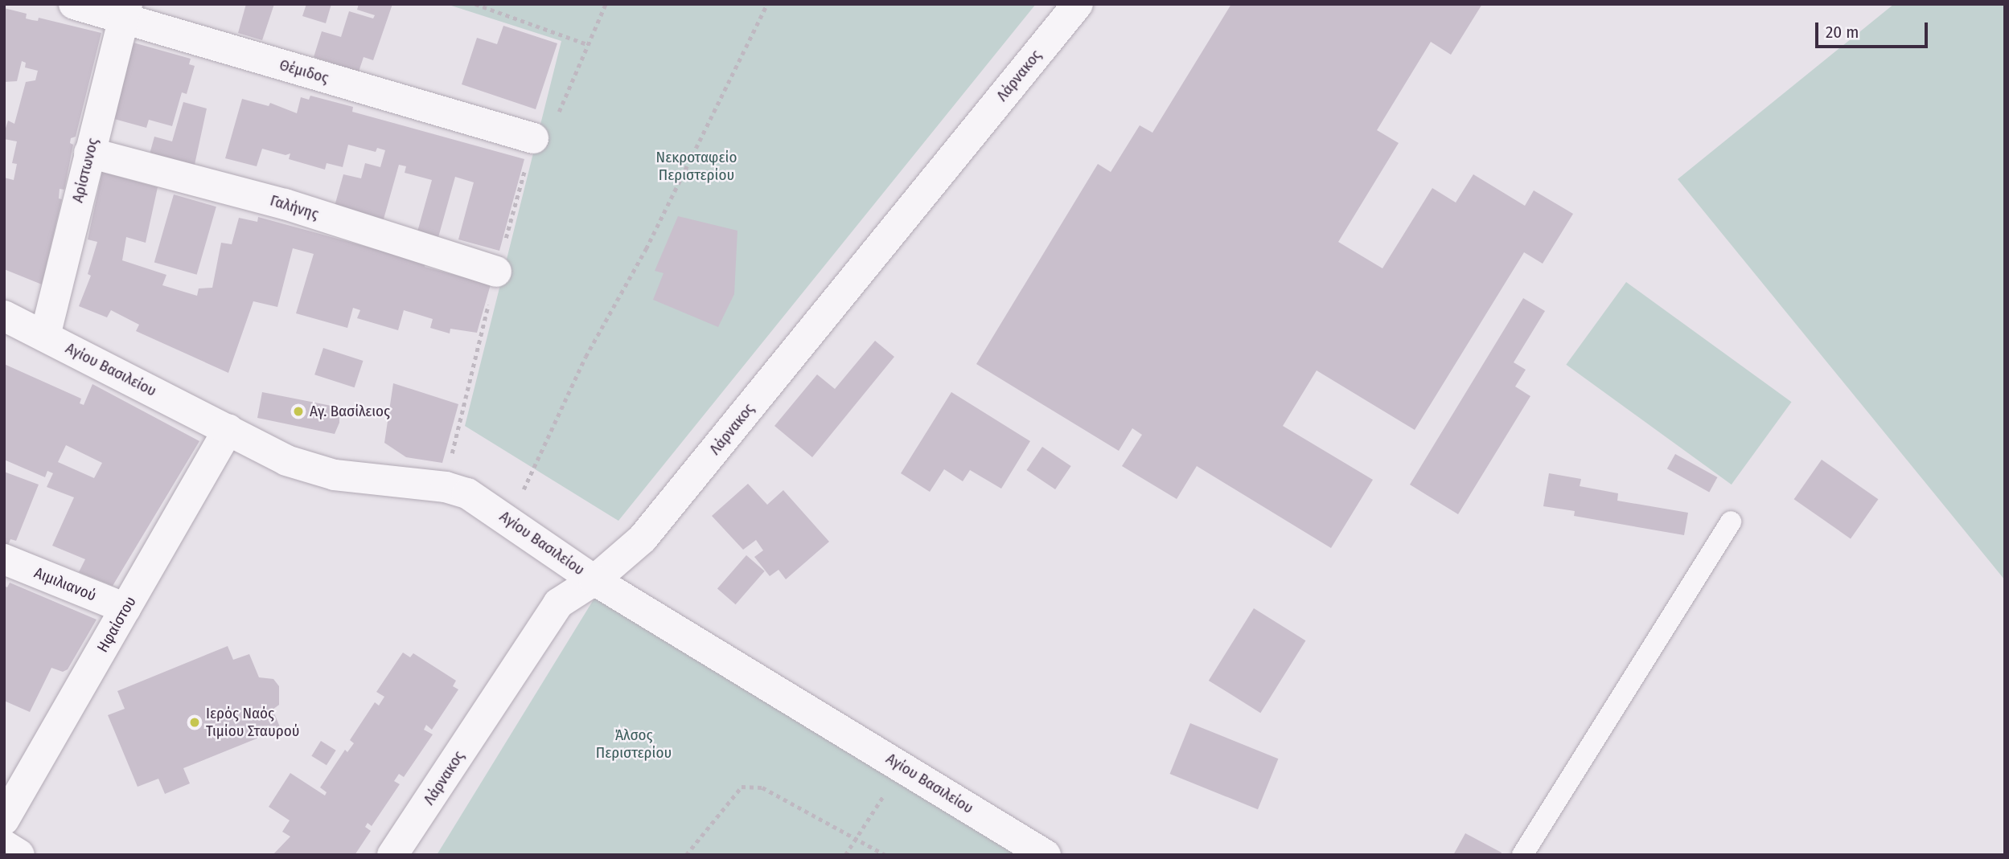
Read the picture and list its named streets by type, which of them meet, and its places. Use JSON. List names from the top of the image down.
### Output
{
  "streets": {
    "street": [
      "Θέμιδος",
      "Λάρνακος",
      "Αρίστωνος",
      "Γαλήνης",
      "Αγίου Βασιλείου",
      "Αιμιλιανού",
      "Ηφαίστου"
    ]
  },
  "crossings": [
    ["Θέμιδος", "Αρίστωνος"],
    ["Λάρνακος", "Αγίου Βασιλείου"],
    ["Αρίστωνος", "Γαλήνης"],
    ["Αρίστωνος", "Αγίου Βασιλείου"],
    ["Αγίου Βασιλείου", "Ηφαίστου"],
    ["Αιμιλιανού", "Ηφαίστου"]
  ],
  "parks": ["Νεκροταφείο Περιστερίου", "Άλσος Περιστερίου"],
  "places": ["Αγ. Βασίλειος", "Ιερός Ναός Τιμίου Σταυρού"],
  "scale_bar": "20 m"
}
